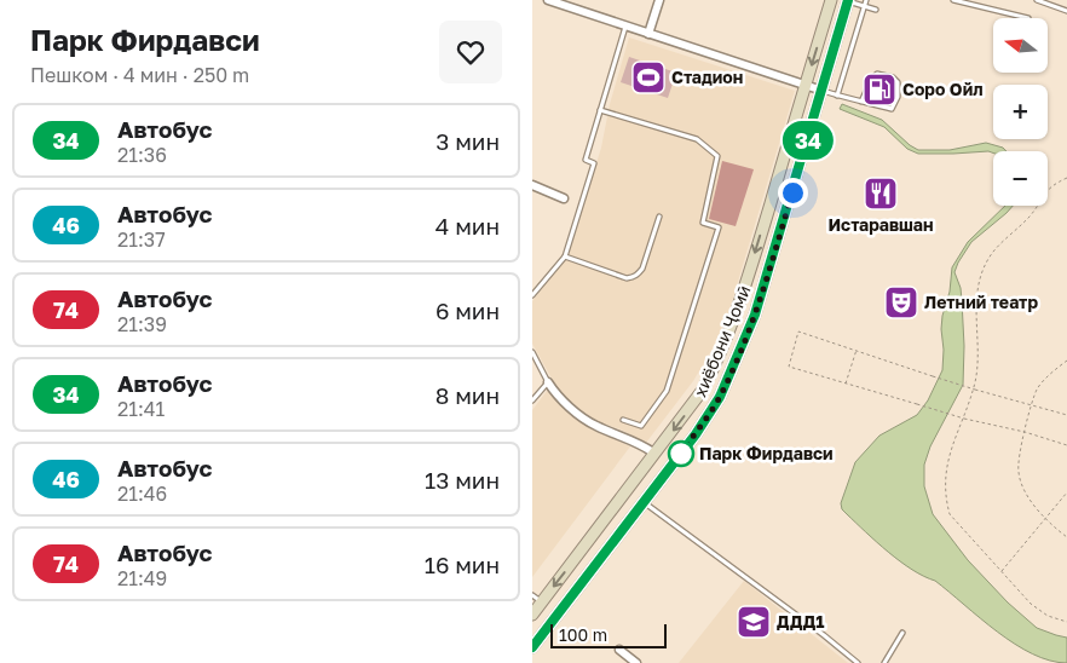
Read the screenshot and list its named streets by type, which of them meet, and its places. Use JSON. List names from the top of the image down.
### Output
{
  "streets": {
    "main road": ["хиёбони Ҷомӣ"]
  },
  "places": {
    "sports": ["Стадион"],
    "fuel station": ["Соро Ойл"],
    "restaurant": ["Истаравшан"],
    "theatre": ["Летний театр"],
    "other": ["Парк Фирдавси"],
    "school or university": ["ДДД1"]
  },
  "lines": ["bus line 34"],
  "scale_bar": "100 m",
  "north": "left",
  "page": {
    "heading": ["Парк Фирдавси", "Пешком · 4 мин · 250 m"],
    "on_map": "34",
    "map_buttons": ["+", "−"],
    "list": [
      {
        "mark": "34",
        "name": "Автобус",
        "note": "21:36",
        "value": "3 мин"
      },
      {
        "mark": "46",
        "name": "Автобус",
        "note": "21:37",
        "value": "4 мин"
      },
      {
        "mark": "74",
        "name": "Автобус",
        "note": "21:39",
        "value": "6 мин"
      },
      {
        "mark": "34",
        "name": "Автобус",
        "note": "21:41",
        "value": "8 мин"
      },
      {
        "mark": "46",
        "name": "Автобус",
        "note": "21:46",
        "value": "13 мин"
      },
      {
        "mark": "74",
        "name": "Автобус",
        "note": "21:49",
        "value": "16 мин"
      }
    ],
    "scale": "100 m"
  }
}
